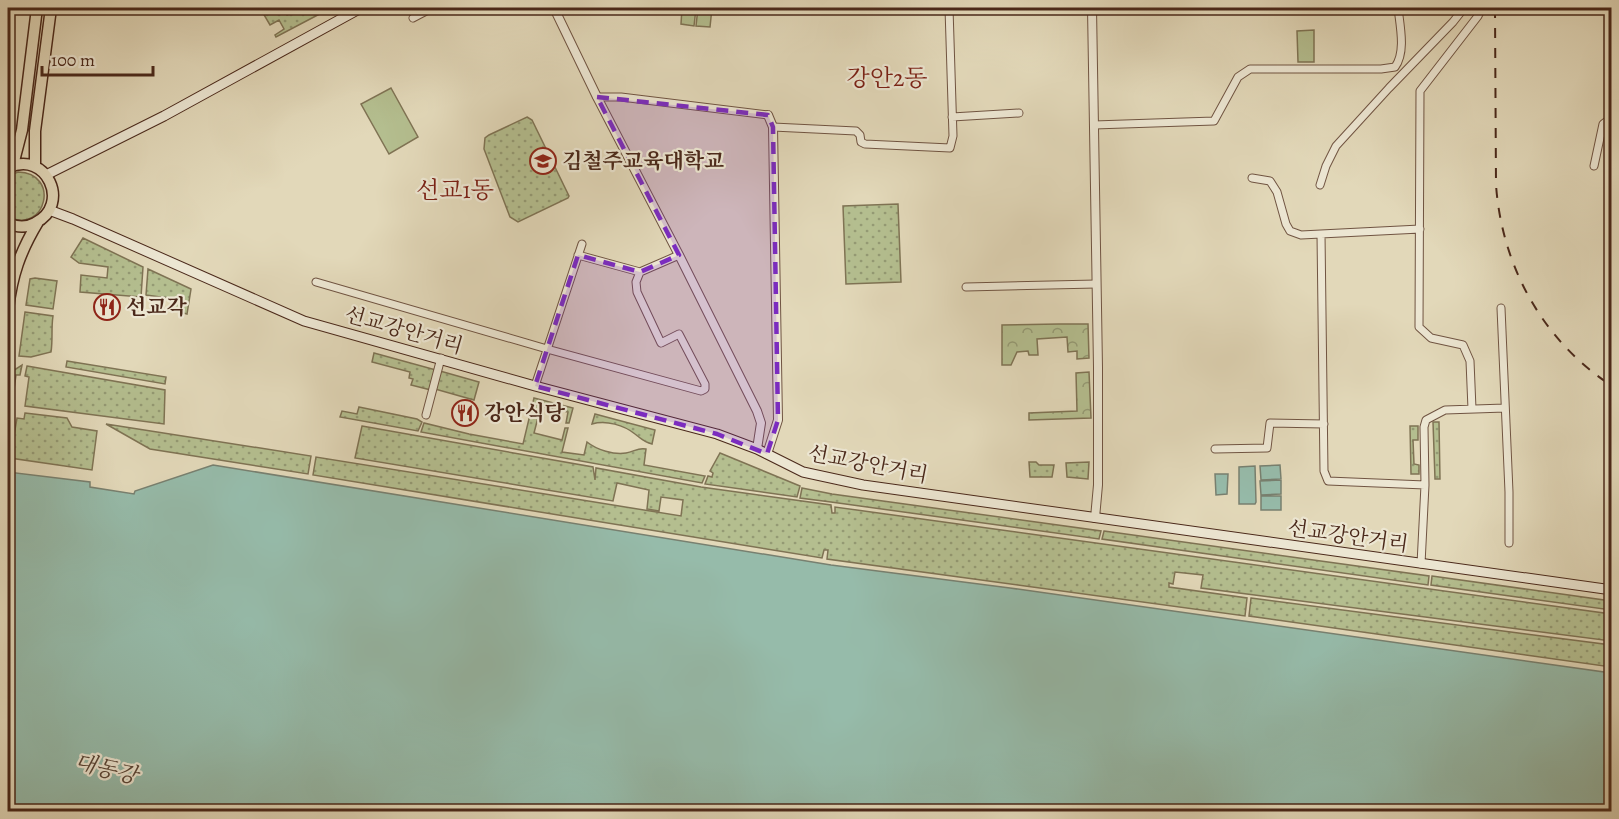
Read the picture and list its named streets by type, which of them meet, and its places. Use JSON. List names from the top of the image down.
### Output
{
  "streets": {
    "main road": ["선교강안거리"]
  },
  "districts": ["강안2동", "선교1동"],
  "water": ["대동강"],
  "places": {
    "school or university": ["김철주교육대학교"],
    "restaurant": ["선교각", "강안식당"]
  },
  "scale_bar": "100 m"
}
